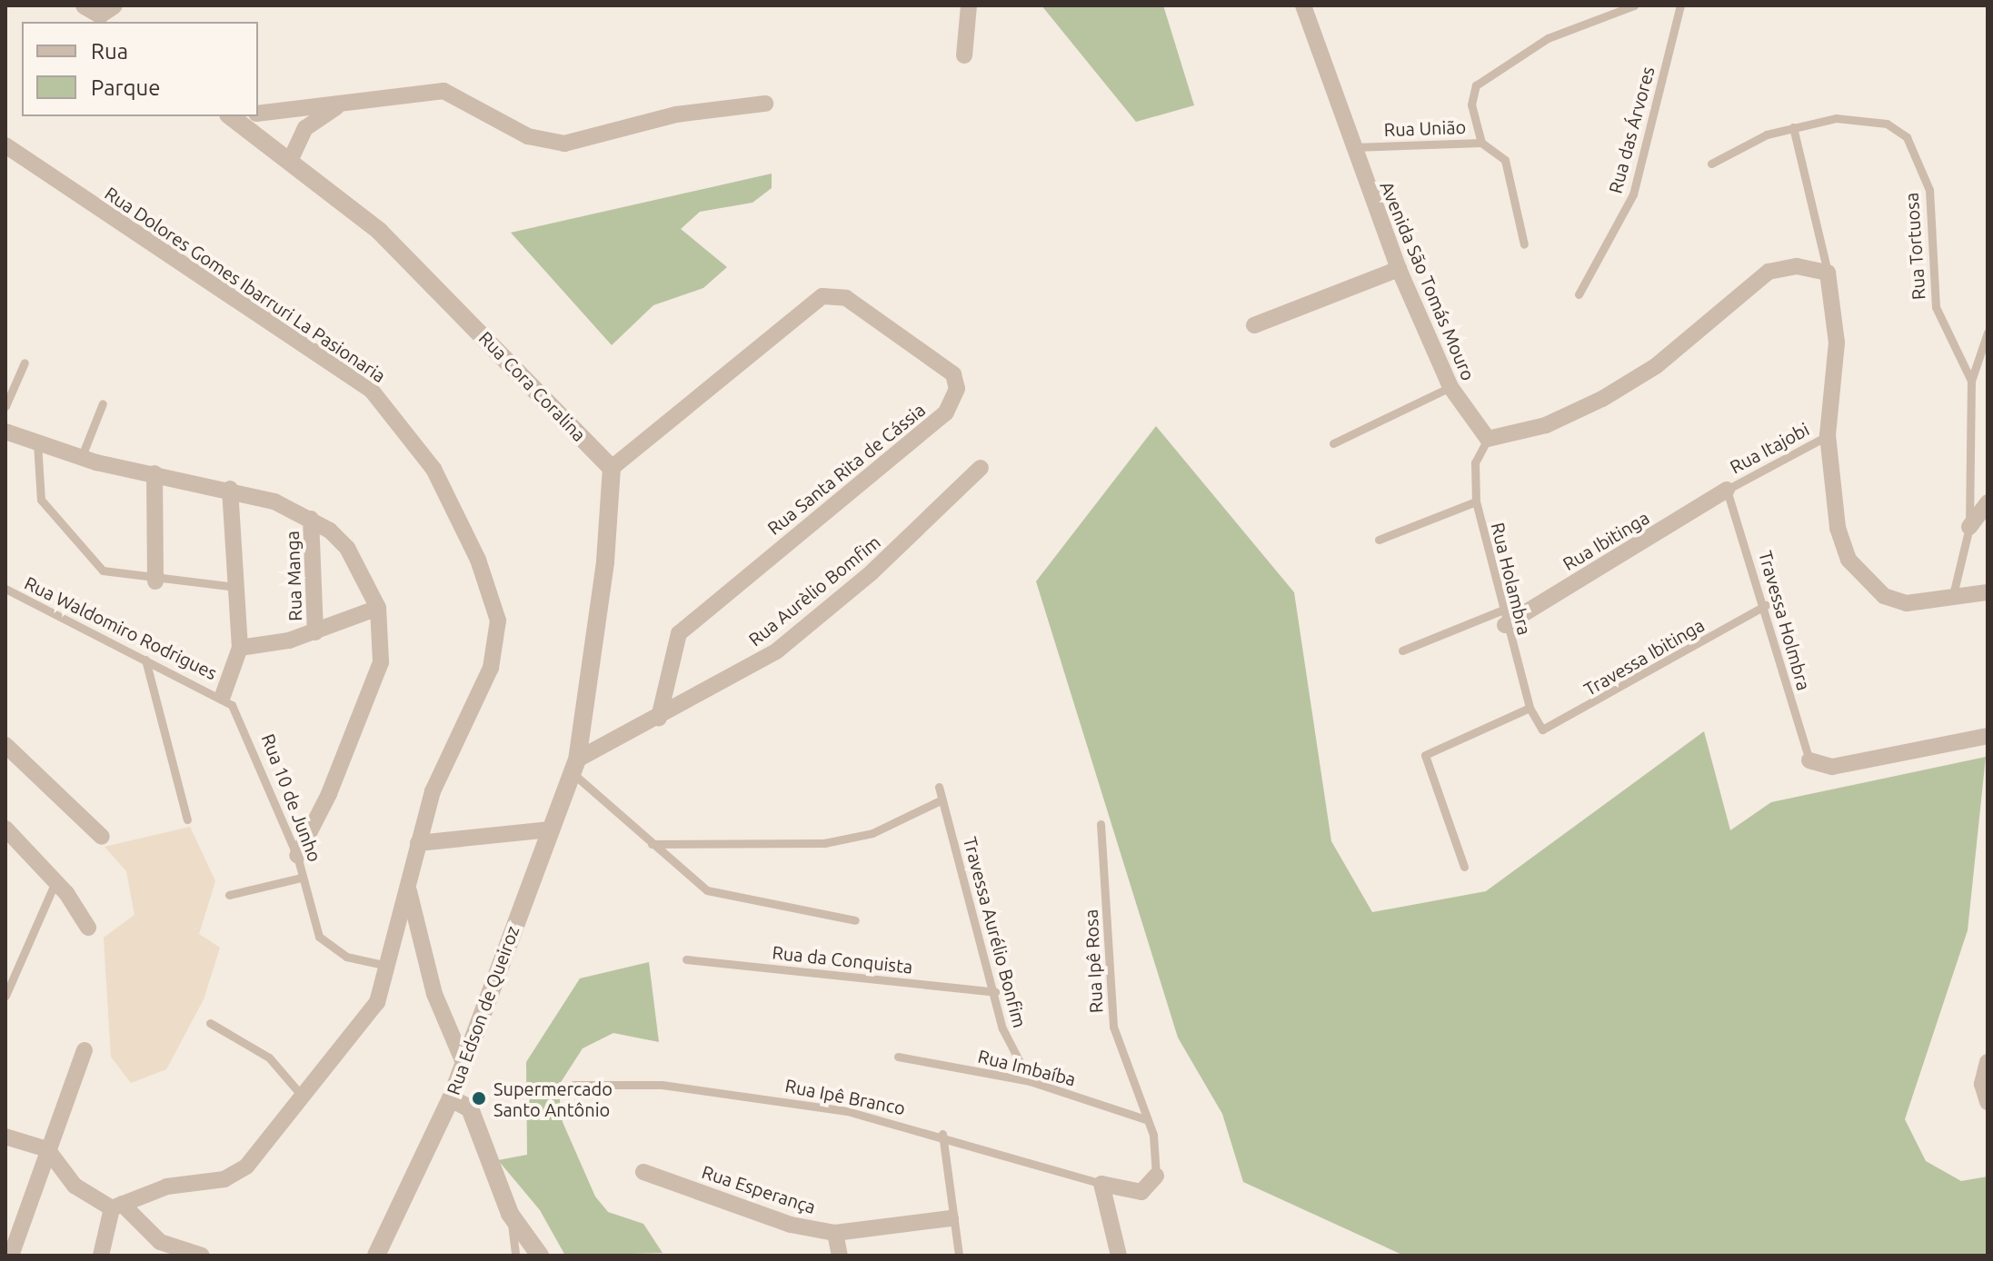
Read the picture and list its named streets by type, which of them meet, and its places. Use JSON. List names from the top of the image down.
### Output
{
  "streets": {
    "street": [
      "Avenida São Tomás Mouro",
      "Rua Dolores Gomes Ibarruri La Pasionaria",
      "Rua Cora Coralina",
      "Rua Santa Rita de Cássia",
      "Rua Ibitinga",
      "Rua Manga",
      "Rua Aurèlio Bomfim",
      "Rua Edson de Queiroz",
      "Rua Esperança"
    ],
    "lane": [
      "Rua União",
      "Rua das Árvores",
      "Rua Tortuosa",
      "Rua Itajobi",
      "Rua Holambra",
      "Travessa Holmbra",
      "Rua Waldomiro Rodrigues",
      "Travessa Ibitinga",
      "Rua 10 de Junho",
      "Travessa Aurélio Bonfim",
      "Rua da Conquista",
      "Rua Ipê Rosa",
      "Rua Imbaíba",
      "Rua Ipê Branco"
    ]
  },
  "crossings": [
    ["Rua União", "Avenida São Tomás Mouro"],
    ["Avenida São Tomás Mouro", "Rua Holambra"],
    ["Rua Dolores Gomes Ibarruri La Pasionaria", "Rua 10 de Junho"],
    ["Rua Cora Coralina", "Rua Santa Rita de Cássia"],
    ["Rua Itajobi", "Rua Ibitinga"],
    ["Rua Itajobi", "Travessa Holmbra"],
    ["Rua Santa Rita de Cássia", "Rua Aurèlio Bomfim"],
    ["Rua Ibitinga", "Rua Holambra"],
    ["Rua Ibitinga", "Travessa Holmbra"],
    ["Rua Holambra", "Travessa Ibitinga"],
    ["Rua Aurèlio Bomfim", "Rua Edson de Queiroz"],
    ["Travessa Holmbra", "Travessa Ibitinga"],
    ["Rua Waldomiro Rodrigues", "Rua 10 de Junho"],
    ["Travessa Aurélio Bonfim", "Rua da Conquista"],
    ["Travessa Aurélio Bonfim", "Rua Imbaíba"],
    ["Rua Ipê Rosa", "Rua Imbaíba"]
  ],
  "places": ["Supermercado Santo Antônio"],
  "legend": ["Rua", "Parque"]
}
